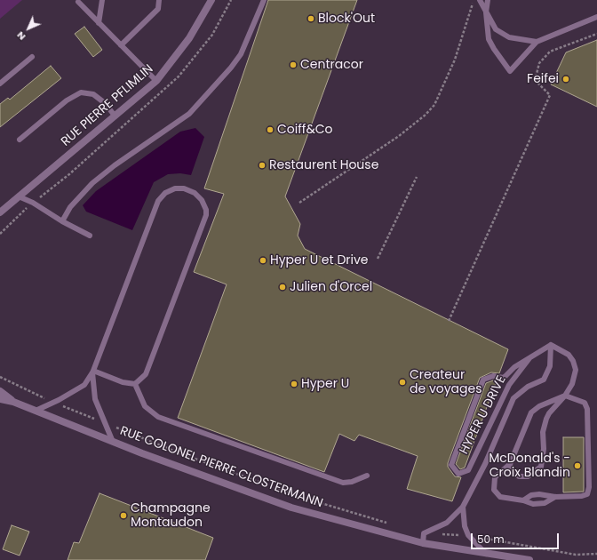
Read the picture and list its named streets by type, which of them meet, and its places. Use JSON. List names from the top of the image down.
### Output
{
  "streets": {
    "street": ["RUE PIERRE PFLIMLIN", "RUE COLONEL PIERRE CLOSTERMANN"],
    "lane": ["HYPER U DRIVE"]
  },
  "places": [
    "Block'Out",
    "Centracor",
    "Feifei",
    "Coiff&Co",
    "Restaurent House",
    "Hyper U et Drive",
    "Julien d'Orcel",
    "Createur de voyages",
    "Hyper U",
    "McDonald's - Croix Blandin",
    "Champagne Montaudon"
  ],
  "scale_bar": "50 m",
  "north": "bottom left"
}
